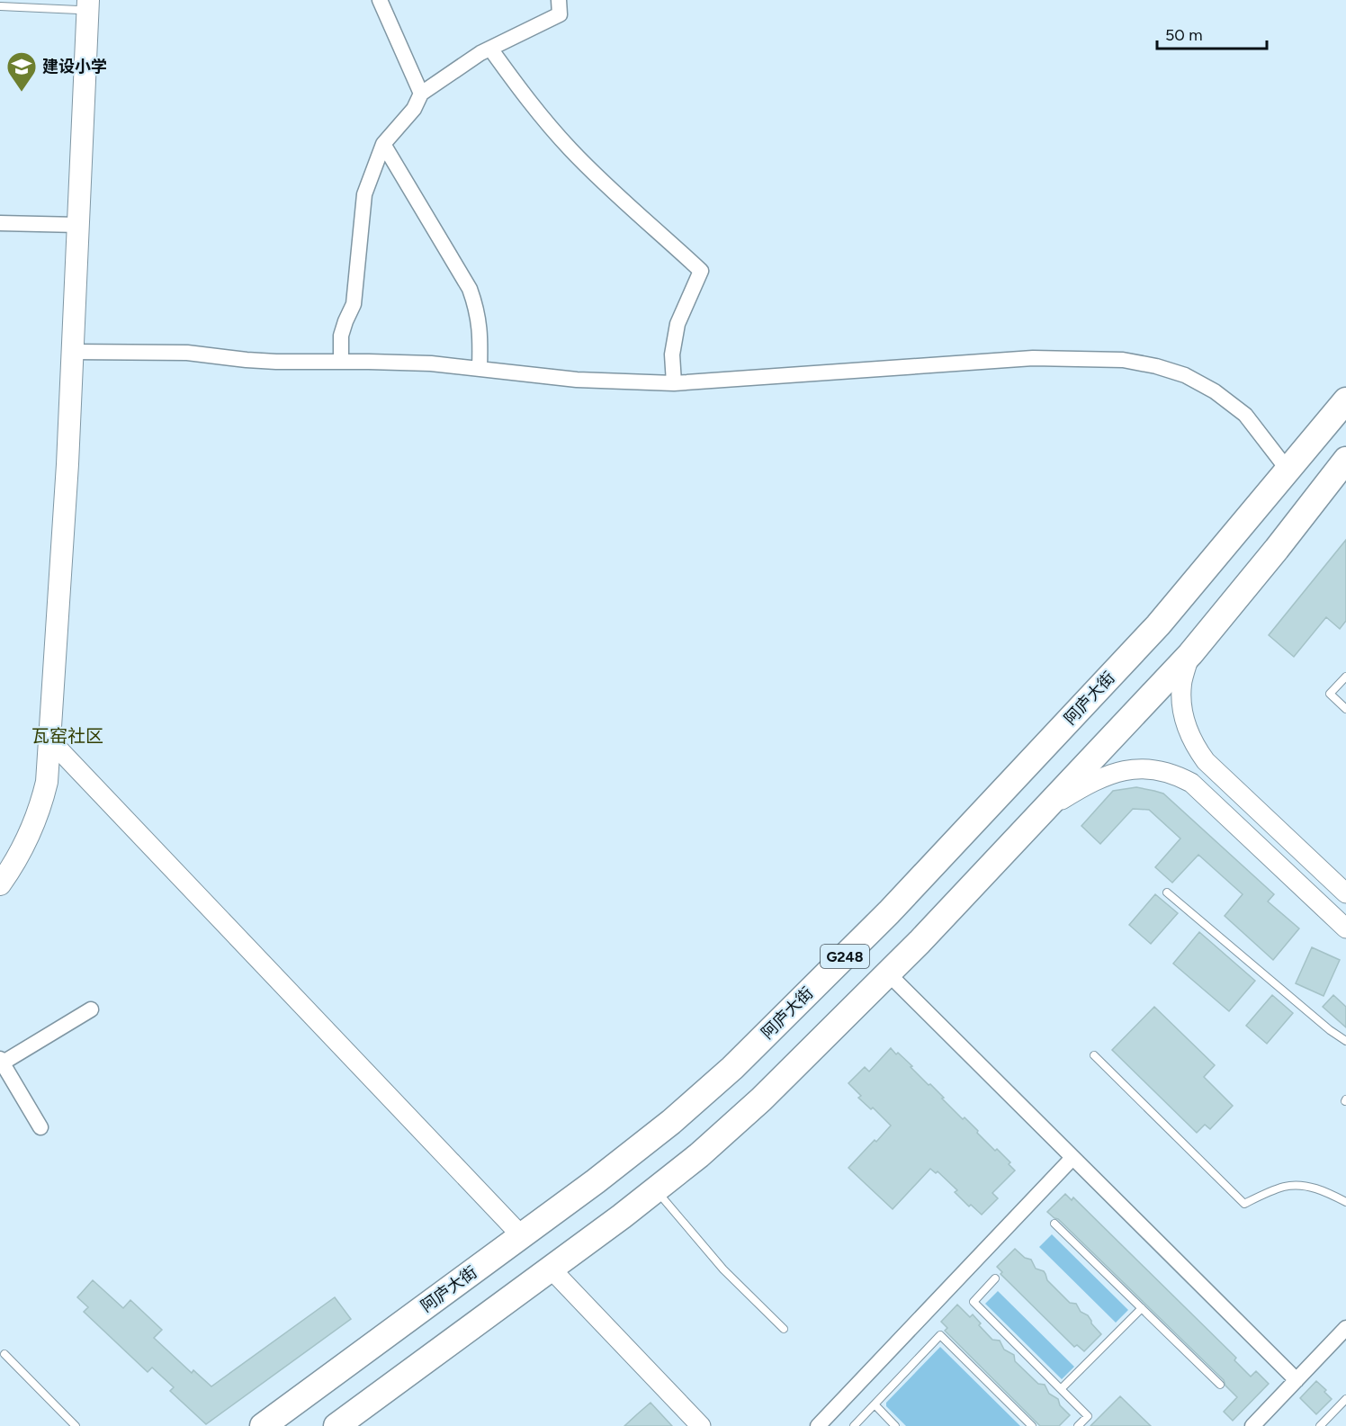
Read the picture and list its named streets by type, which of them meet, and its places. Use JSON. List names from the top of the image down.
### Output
{
  "streets": {
    "highway": ["阿庐大街", "G248"]
  },
  "districts": ["瓦窑社区"],
  "places": {
    "school or university": ["建设小学"]
  },
  "scale_bar": "50 m"
}
